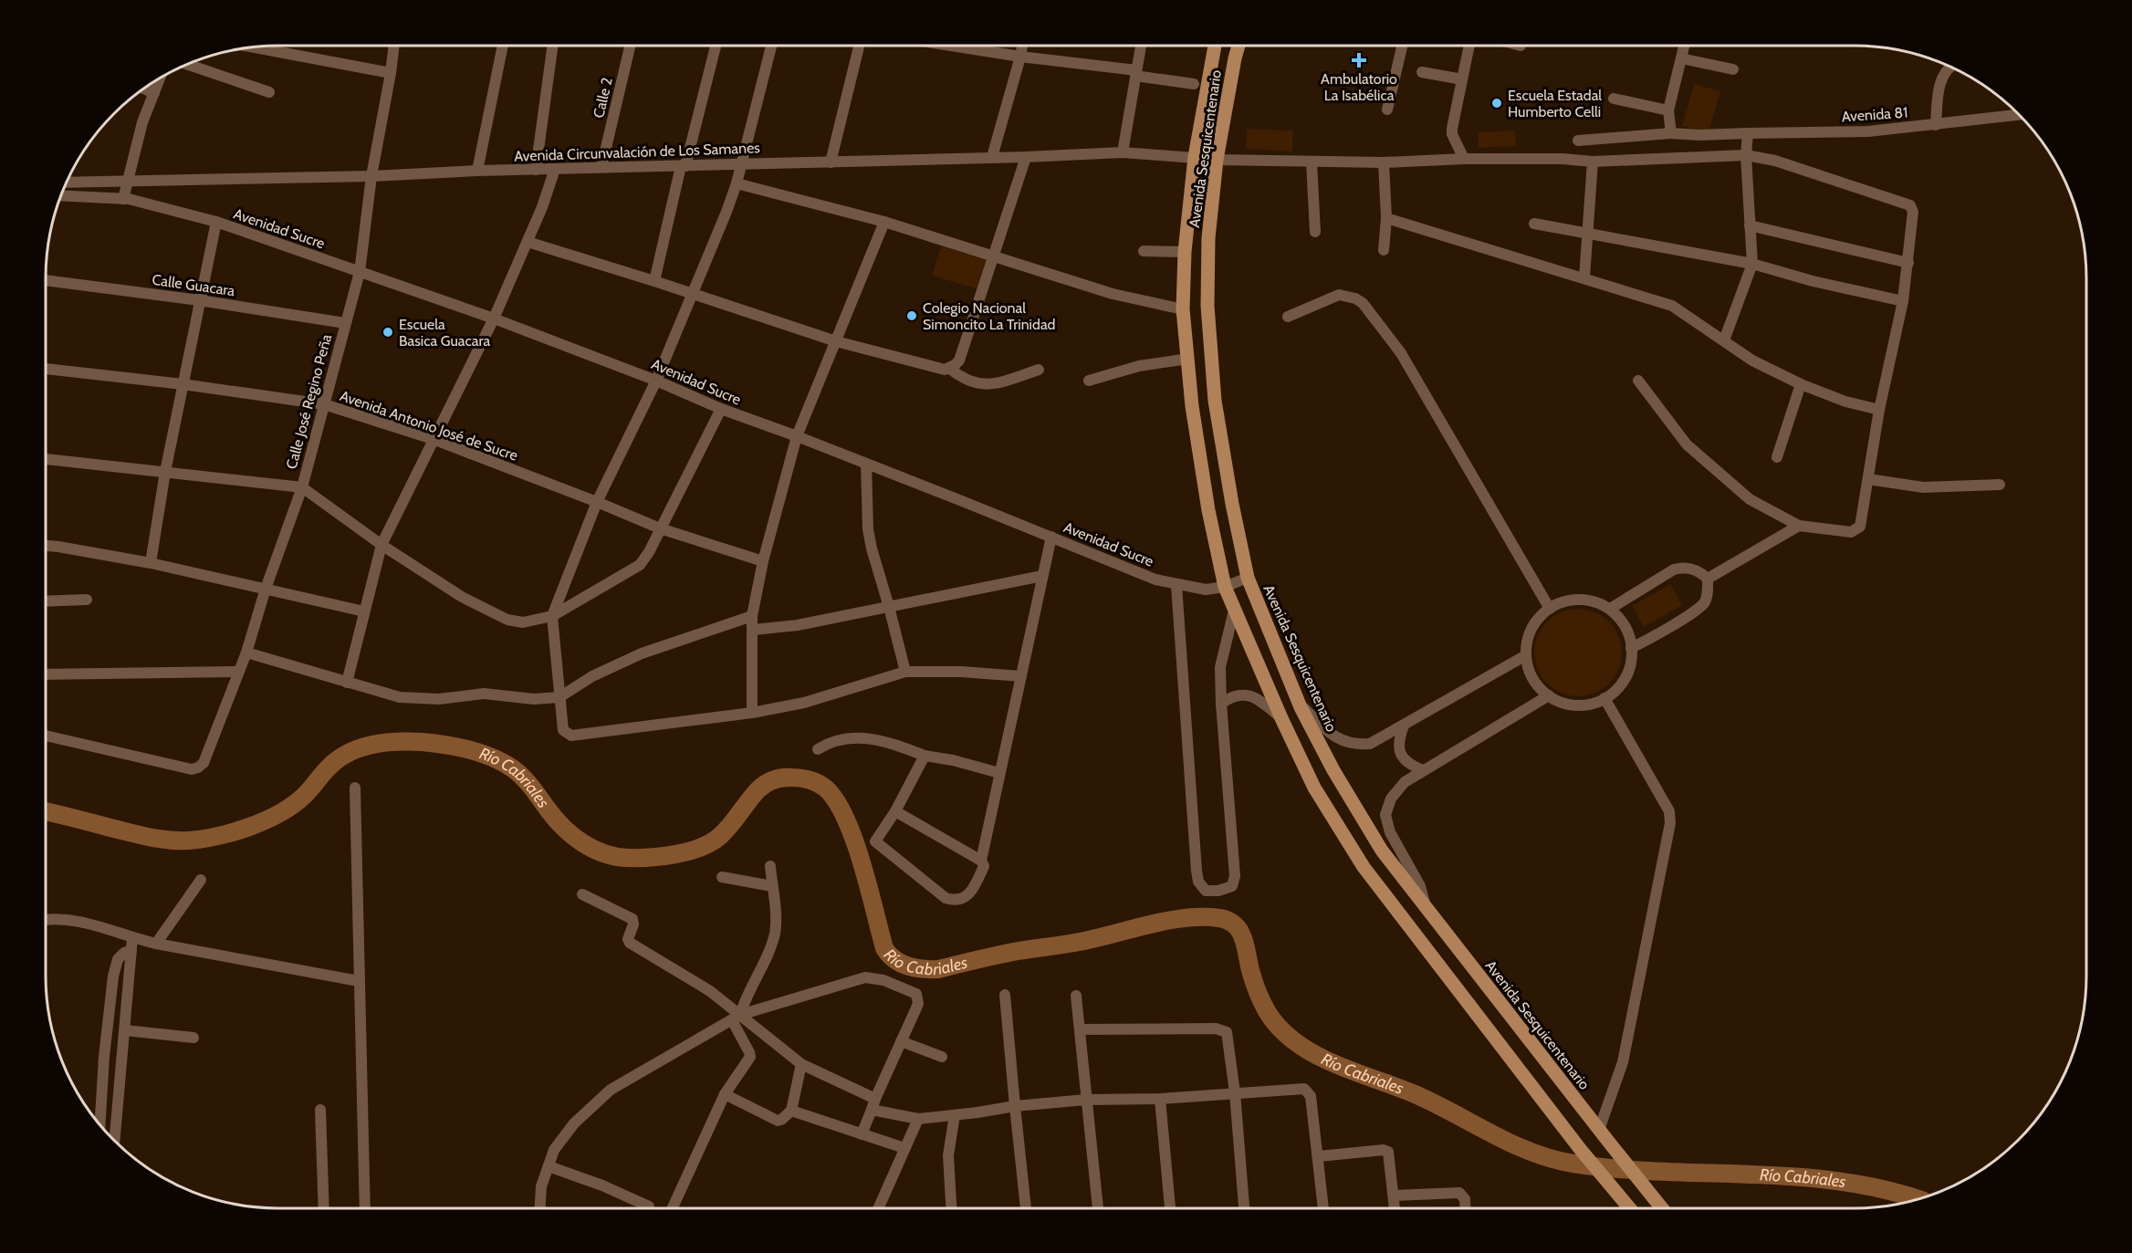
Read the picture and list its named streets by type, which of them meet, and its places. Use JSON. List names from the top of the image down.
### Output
{
  "streets": {
    "main road": ["Avenida Sesquicentenario"],
    "street": [
      "Calle 2",
      "Avenida 81",
      "Avenida Circunvalación de Los Samanes",
      "Avenidad Sucre",
      "Calle Guacara",
      "Calle José Regino Peña",
      "Avenida Antonio José de Sucre"
    ]
  },
  "crossings": [
    ["Calle 2", "Avenida Circunvalación de Los Samanes"],
    ["Avenida Sesquicentenario", "Avenida Circunvalación de Los Samanes"],
    ["Avenida Sesquicentenario", "Avenidad Sucre"],
    ["Avenida Circunvalación de Los Samanes", "Calle José Regino Peña"],
    ["Avenidad Sucre", "Calle José Regino Peña"],
    ["Calle Guacara", "Calle José Regino Peña"],
    ["Calle José Regino Peña", "Avenida Antonio José de Sucre"]
  ],
  "water": ["Río Cabriales"],
  "places": {
    "health": ["Ambulatorio La Isabélica"],
    "other": ["Escuela Estadal Humberto Celli", "Colegio Nacional Simoncito La Trinidad", "Escuela Basica Guacara"]
  }
}
